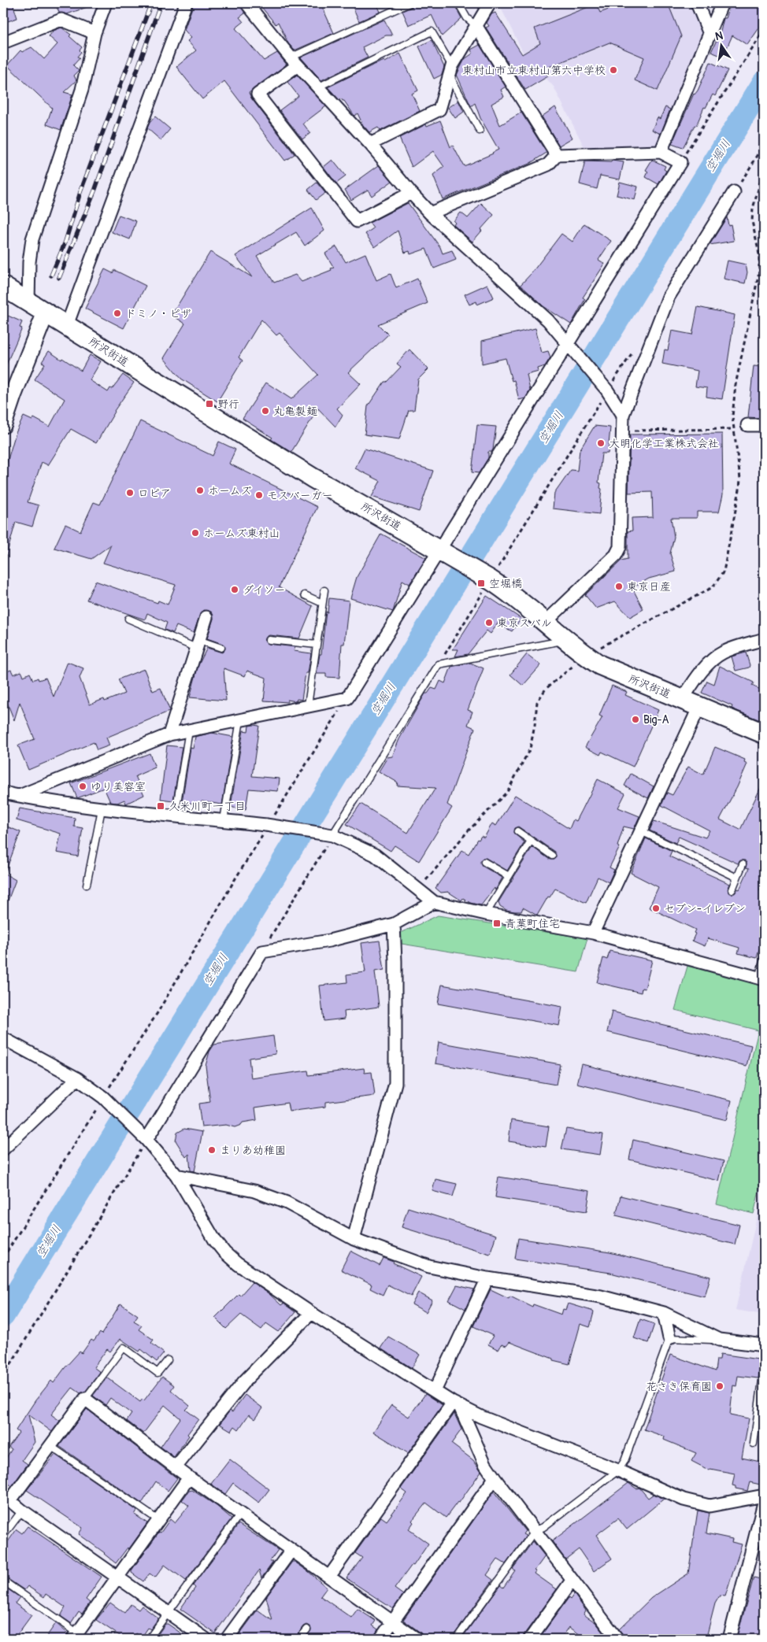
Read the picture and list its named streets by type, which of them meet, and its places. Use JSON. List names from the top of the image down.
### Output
{
  "streets": {
    "main road": ["所沢街道"]
  },
  "water": ["空堀川"],
  "places": {
    "other": [
      "東村山市立東村山第六中学校",
      "ドミノ・ピザ",
      "丸亀製麺",
      "大明化学工業株式会社",
      "ホームズ",
      "ロピア",
      "モスバーガー",
      "ホームズ東村山",
      "東京日産",
      "ダイソー",
      "東京スバル",
      "Big-A",
      "ゆり美容室",
      "セブン-イレブン",
      "まりあ幼稚園",
      "花さき保育園"
    ],
    "transit": [
      "野行",
      "空堀橋",
      "久米川町一丁目",
      "青葉町住宅"
    ]
  },
  "north": "top"
}
